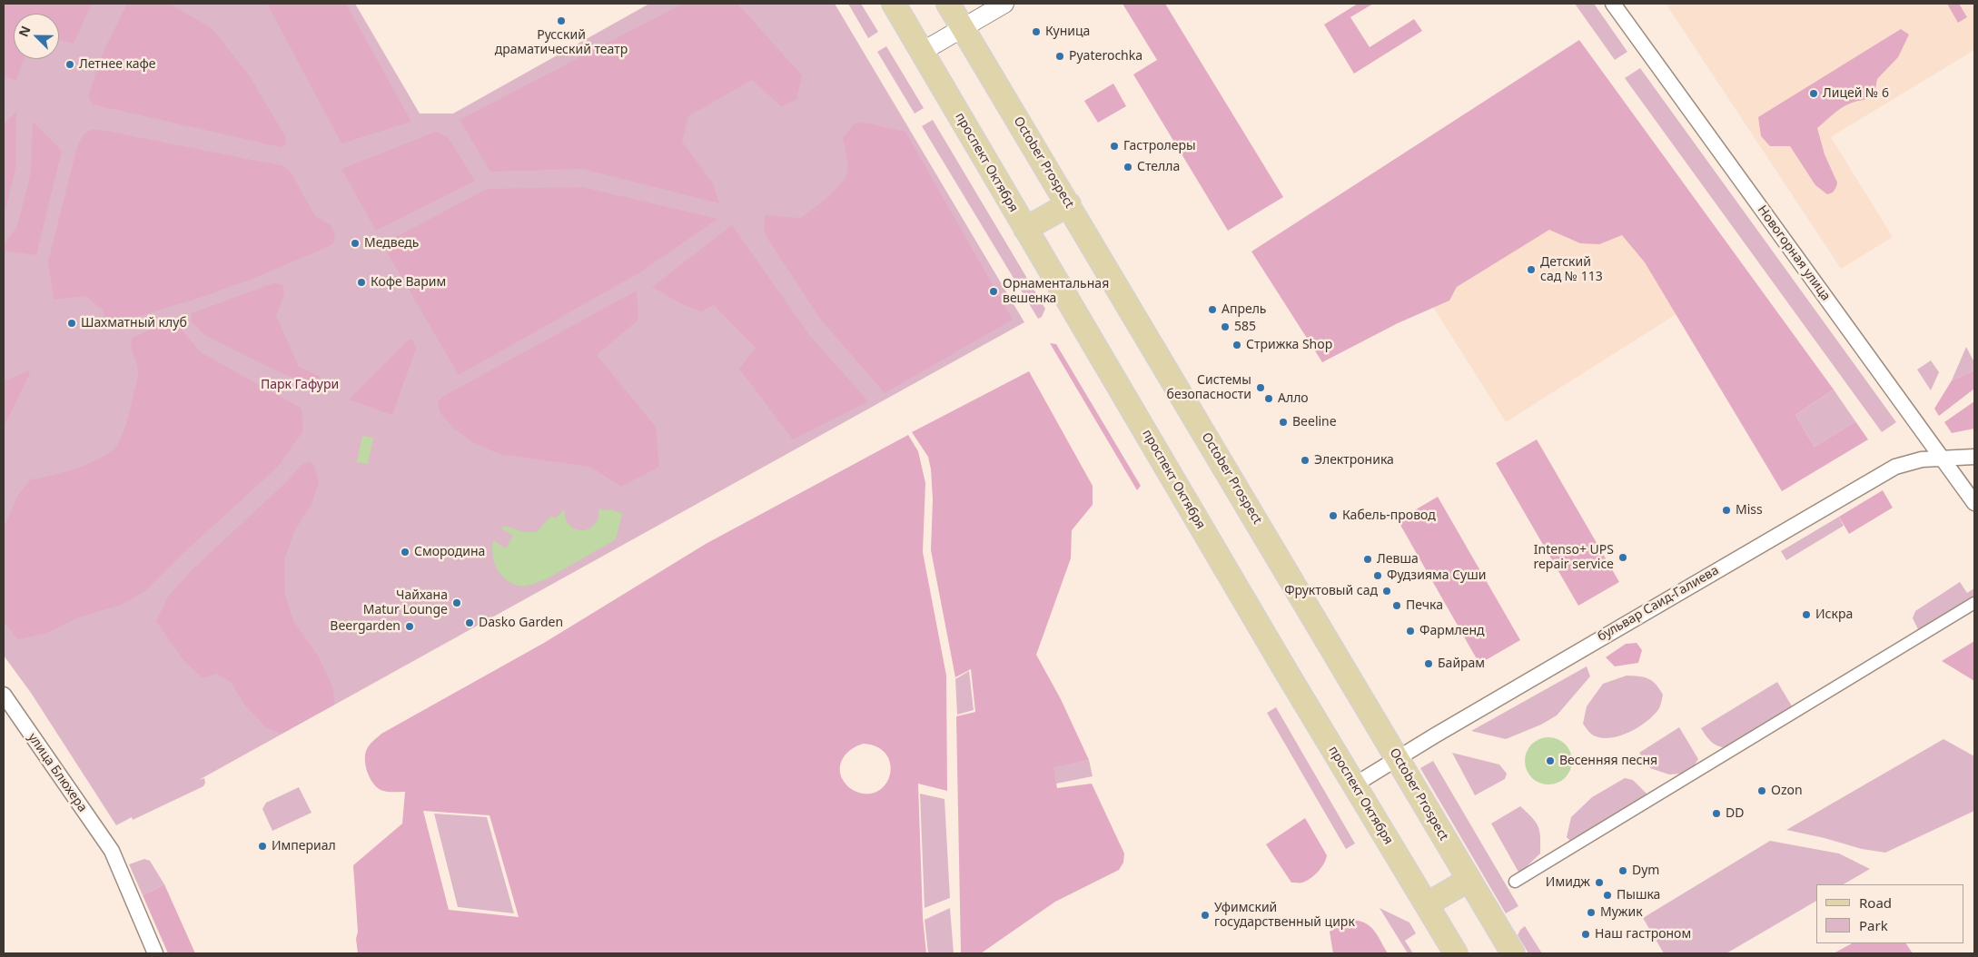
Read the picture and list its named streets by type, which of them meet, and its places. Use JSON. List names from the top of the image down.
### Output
{
  "streets": {
    "main road": ["проспект Октября", "October Prospect"],
    "street": ["Новогорная улица", "бульвар Саид-Галиева", "улица Блюхера"]
  },
  "crossings": [
    ["проспект Октября", "бульвар Саид-Галиева"],
    ["October Prospect", "бульвар Саид-Галиева"],
    ["Новогорная улица", "бульвар Саид-Галиева"]
  ],
  "parks": ["Парк Гафури"],
  "places": [
    "Русский драматический театр",
    "Куница",
    "Pyaterochka",
    "Летнее кафе",
    "Лицей № 6",
    "Гастролеры",
    "Стелла",
    "Медведь",
    "Детский сад № 113",
    "Кофе Варим",
    "Орнаментальная вешенка",
    "Апрель",
    "Шахматный клуб",
    "585",
    "Стрижка Shop",
    "Системы безопасности",
    "Алло",
    "Beeline",
    "Электроника",
    "Miss",
    "Кабель-провод",
    "Смородина",
    "Intenso+ UPS repair service",
    "Левша",
    "Фудзияма Суши",
    "Фруктовый сад",
    "Чайхана Matur Lounge",
    "Печка",
    "Искра",
    "Dasko Garden",
    "Beergarden",
    "Фармленд",
    "Байрам",
    "Весенняя песня",
    "Ozon",
    "DD",
    "Империал",
    "Dym",
    "Имидж",
    "Пышка",
    "Мужик",
    "Уфимский государственный цирк",
    "Наш гастроном"
  ],
  "legend": ["Road", "Park"],
  "north": "top left"
}
